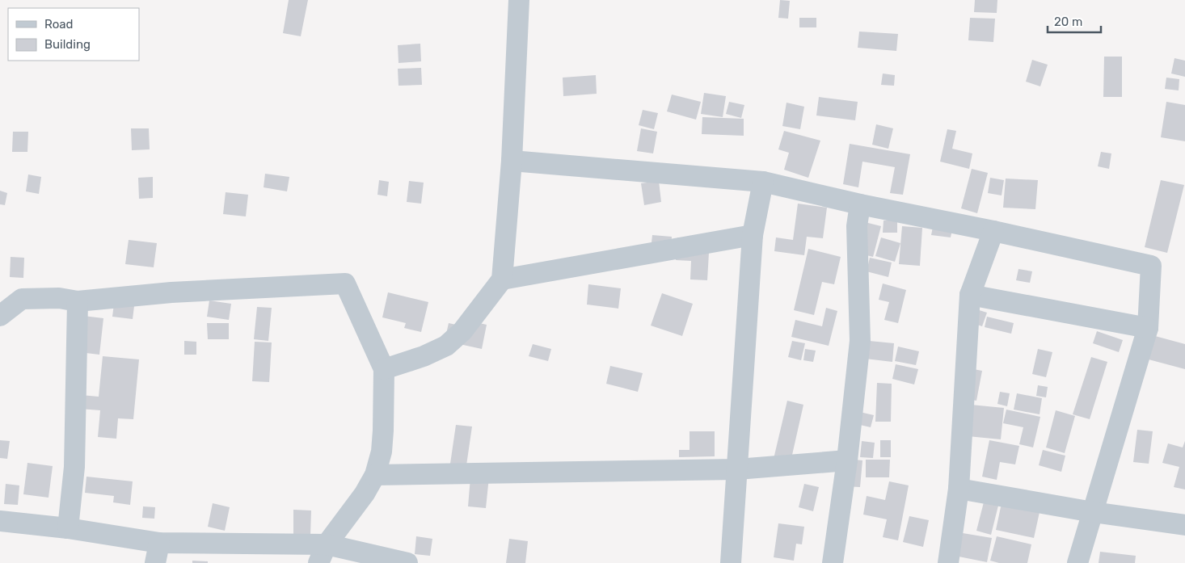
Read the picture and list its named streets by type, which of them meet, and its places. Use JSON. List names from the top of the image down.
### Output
{
  "legend": ["Road", "Building"],
  "scale_bar": "20 m"
}
